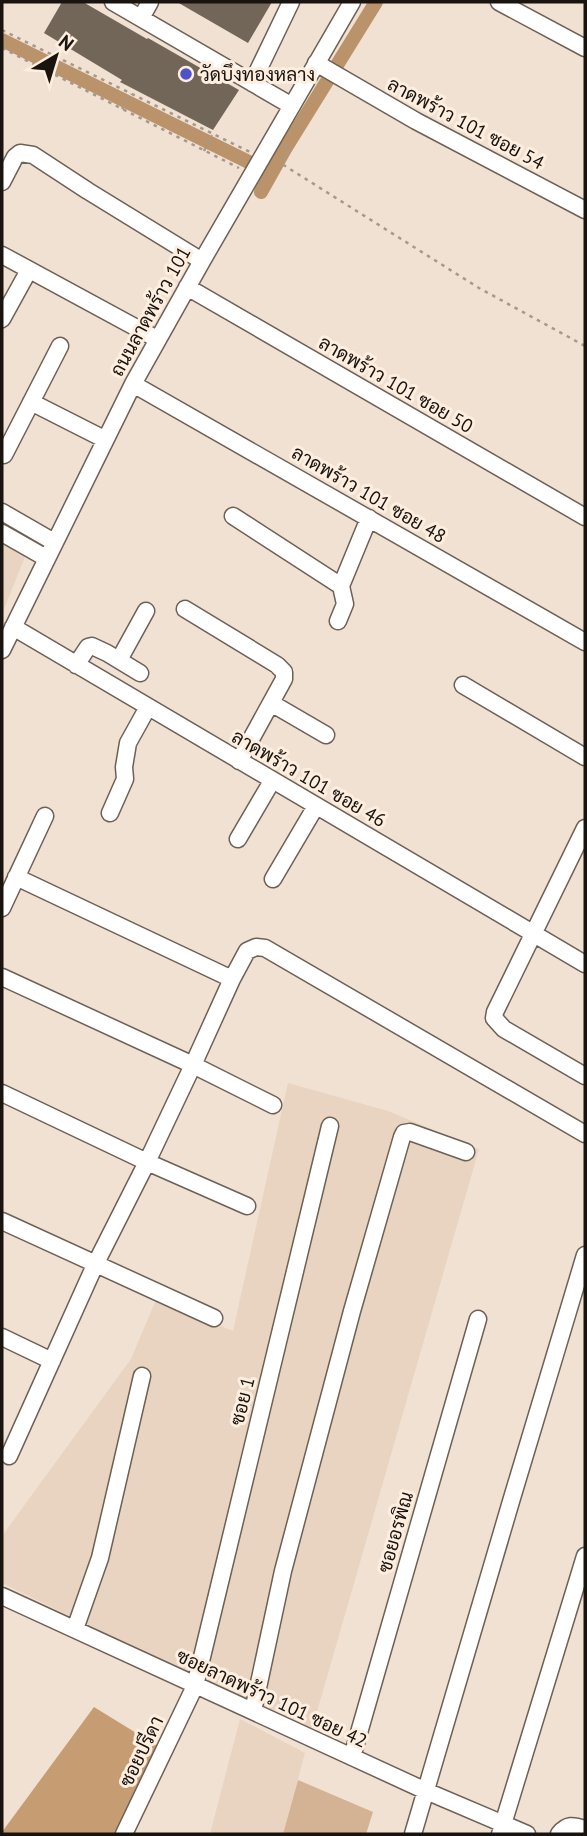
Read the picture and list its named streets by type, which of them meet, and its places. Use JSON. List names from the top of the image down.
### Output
{
  "streets": {
    "street": [
      "ลาดพร้าว 101 ซอย 54",
      "ถนนลาดพร้าว 101",
      "ลาดพร้าว 101 ซอย 50",
      "ลาดพร้าว 101 ซอย 48",
      "ลาดพร้าว 101 ซอย 46",
      "ซอย 1",
      "ซอยอรพิณ",
      "ซอยลาดพร้าว 101 ซอย 42",
      "ซอยปรีดา"
    ]
  },
  "crossings": [
    ["ลาดพร้าว 101 ซอย 54", "ถนนลาดพร้าว 101"],
    ["ถนนลาดพร้าว 101", "ลาดพร้าว 101 ซอย 50"],
    ["ถนนลาดพร้าว 101", "ลาดพร้าว 101 ซอย 48"],
    ["ถนนลาดพร้าว 101", "ลาดพร้าว 101 ซอย 46"],
    ["ซอย 1", "ซอยลาดพร้าว 101 ซอย 42"],
    ["ซอย 1", "ซอยปรีดา"],
    ["ซอยอรพิณ", "ซอยลาดพร้าว 101 ซอย 42"],
    ["ซอยลาดพร้าว 101 ซอย 42", "ซอยปรีดา"]
  ],
  "places": ["วัดบึงทองหลาง"],
  "north": "top right"
}
